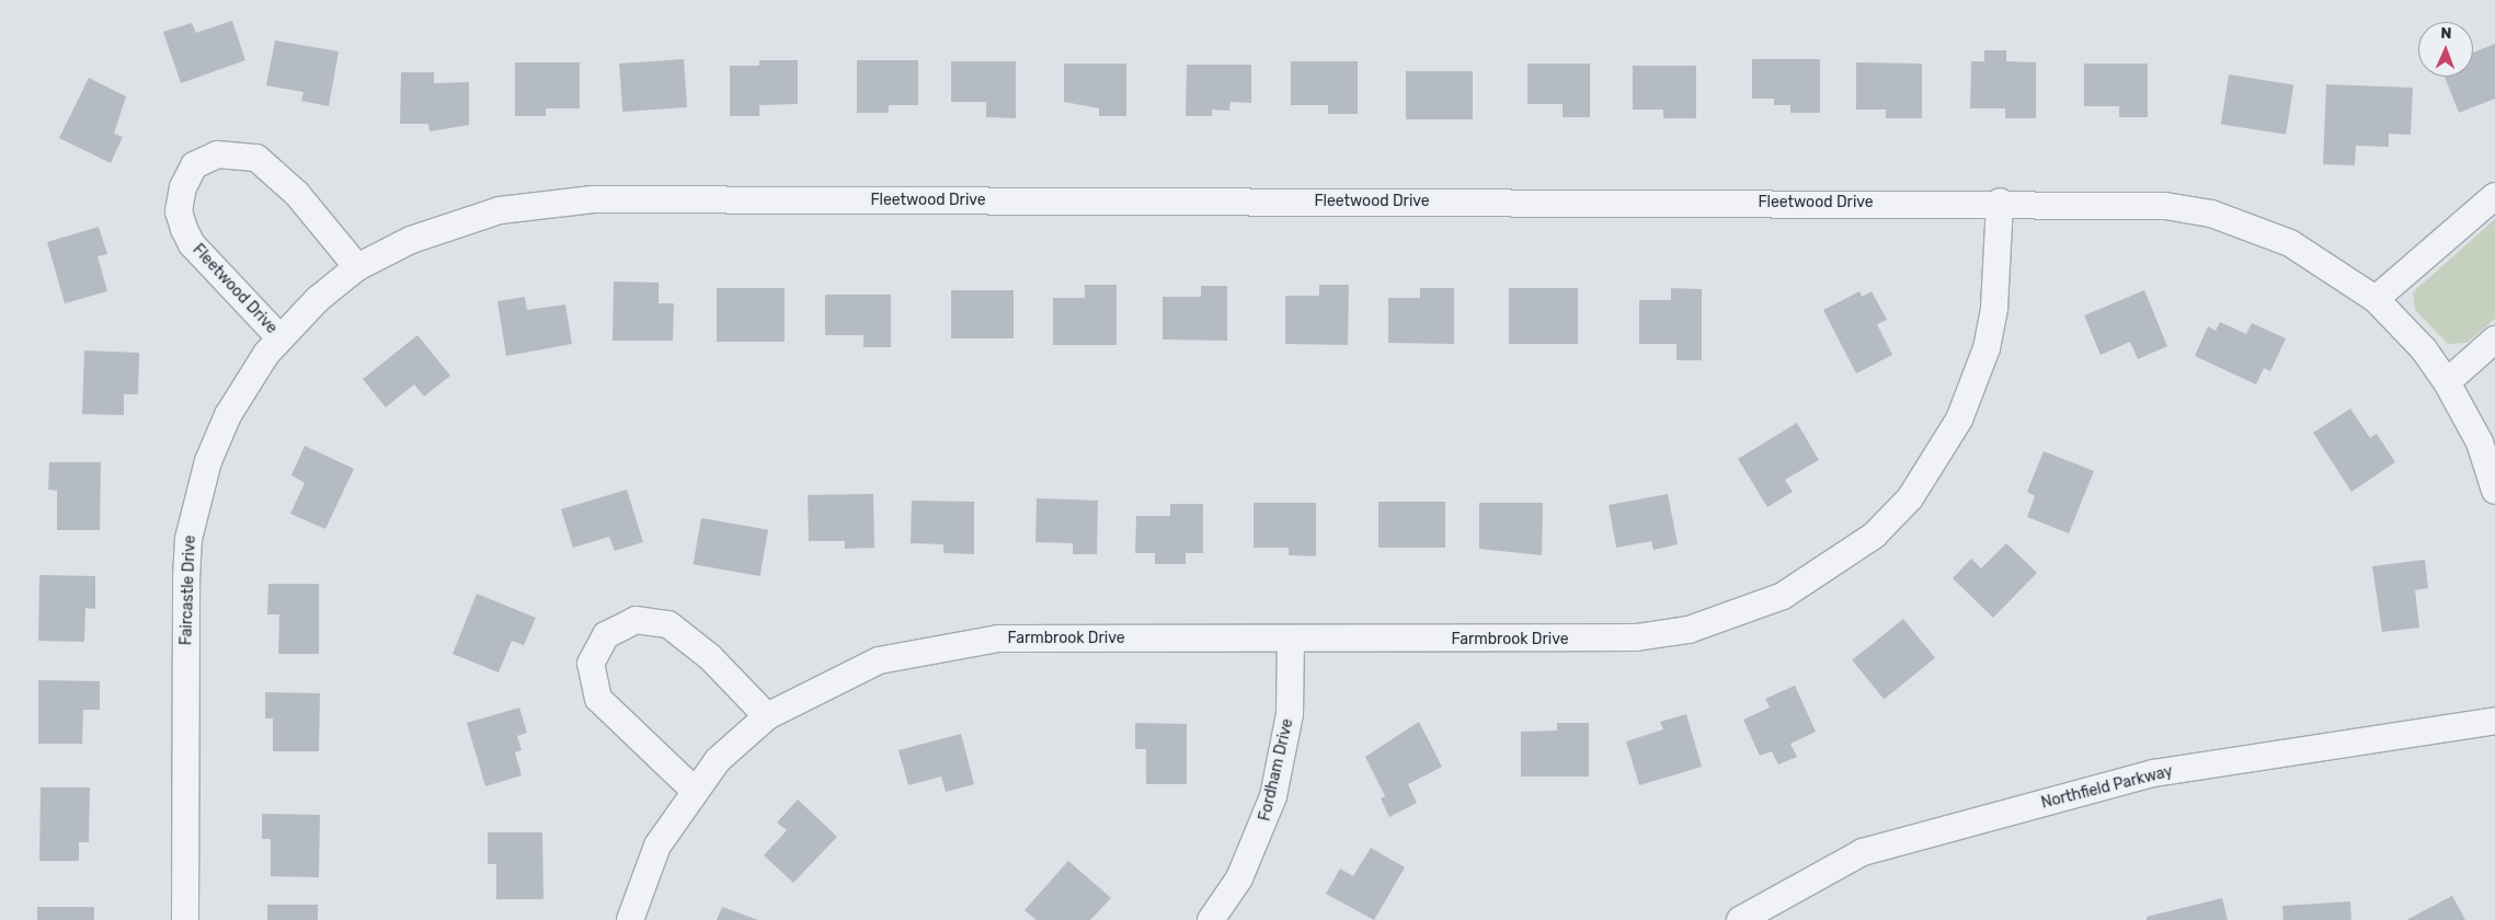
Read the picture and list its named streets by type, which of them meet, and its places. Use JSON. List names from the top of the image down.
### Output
{
  "streets": {
    "street": [
      "Fleetwood Drive",
      "Faircastle Drive",
      "Farmbrook Drive",
      "Fordham Drive",
      "Northfield Parkway"
    ]
  },
  "crossings": [
    ["Fleetwood Drive", "Faircastle Drive"],
    ["Fleetwood Drive", "Farmbrook Drive"],
    ["Farmbrook Drive", "Fordham Drive"]
  ],
  "north": "top"
}
